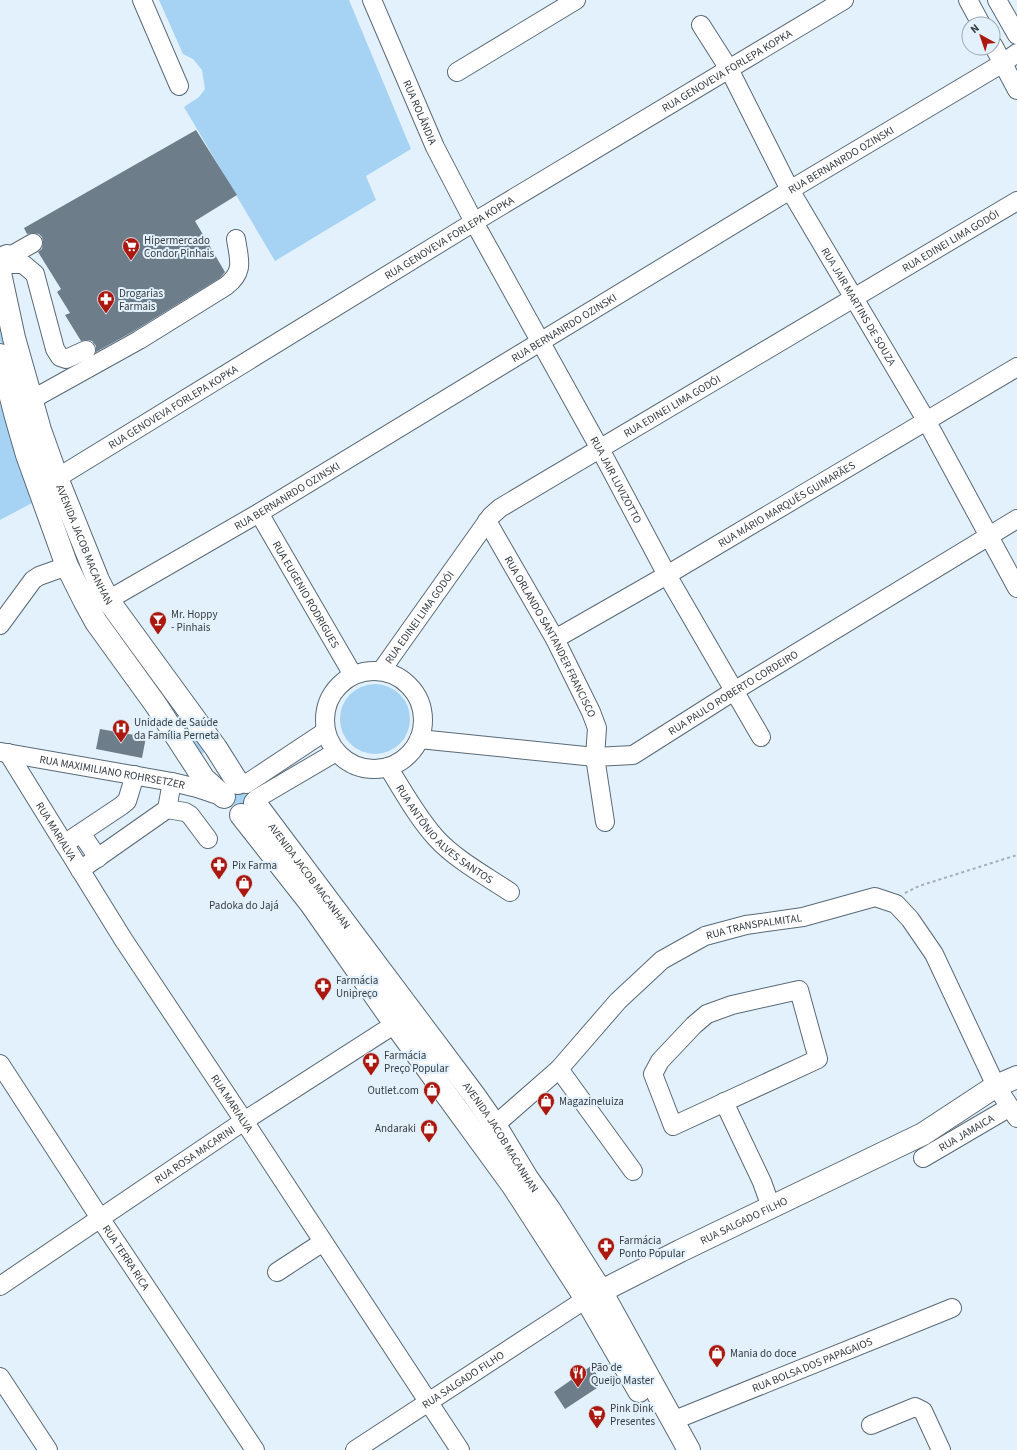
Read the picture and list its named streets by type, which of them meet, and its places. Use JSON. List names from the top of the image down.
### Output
{
  "streets": {
    "main road": ["AVENIDA JACOB MACANHAN", "RUA SALGADO FILHO"],
    "street": [
      "RUA GENOVEVA FORLEPA KOPKA",
      "RUA ROLÂNDIA",
      "RUA BERNANRDO OZINSKI",
      "RUA EDINEI LIMA GODÓI",
      "RUA JAIR MARTINS DE SOUZA",
      "RUA JAIR LUVIZOTTO",
      "RUA MÁRIO MARQUÊS GUIMARÃES",
      "RUA EUGENIO RODRIGUES",
      "RUA ORLANDO SANTANDER FRANCISCO",
      "RUA PAULO ROBERTO CORDEIRO",
      "RUA MAXIMILIANO ROHRSETZER",
      "RUA MARIALVA",
      "RUA ANTÔNIO ALVES SANTOS",
      "RUA TRANSPALMITAL",
      "RUA JAMAICA",
      "RUA ROSA MACARINI",
      "RUA TERRA RICA",
      "RUA BOLSA DOS PAPAGAIOS"
    ]
  },
  "crossings": [
    ["RUA GENOVEVA FORLEPA KOPKA", "RUA ROLÂNDIA"],
    ["RUA GENOVEVA FORLEPA KOPKA", "RUA JAIR MARTINS DE SOUZA"],
    ["RUA GENOVEVA FORLEPA KOPKA", "RUA JAIR LUVIZOTTO"],
    ["RUA GENOVEVA FORLEPA KOPKA", "AVENIDA JACOB MACANHAN"],
    ["RUA ROLÂNDIA", "RUA JAIR LUVIZOTTO"],
    ["RUA BERNANRDO OZINSKI", "RUA JAIR MARTINS DE SOUZA"],
    ["RUA BERNANRDO OZINSKI", "RUA JAIR LUVIZOTTO"],
    ["RUA BERNANRDO OZINSKI", "AVENIDA JACOB MACANHAN"],
    ["RUA BERNANRDO OZINSKI", "RUA EUGENIO RODRIGUES"],
    ["RUA EDINEI LIMA GODÓI", "RUA JAIR MARTINS DE SOUZA"],
    ["RUA EDINEI LIMA GODÓI", "RUA JAIR LUVIZOTTO"],
    ["RUA EDINEI LIMA GODÓI", "RUA EUGENIO RODRIGUES"],
    ["RUA EDINEI LIMA GODÓI", "RUA ORLANDO SANTANDER FRANCISCO"],
    ["RUA EDINEI LIMA GODÓI", "RUA PAULO ROBERTO CORDEIRO"],
    ["RUA EDINEI LIMA GODÓI", "RUA ANTÔNIO ALVES SANTOS"],
    ["RUA JAIR MARTINS DE SOUZA", "RUA MÁRIO MARQUÊS GUIMARÃES"],
    ["RUA JAIR MARTINS DE SOUZA", "RUA PAULO ROBERTO CORDEIRO"],
    ["RUA JAIR LUVIZOTTO", "RUA MÁRIO MARQUÊS GUIMARÃES"],
    ["RUA JAIR LUVIZOTTO", "RUA PAULO ROBERTO CORDEIRO"],
    ["RUA MÁRIO MARQUÊS GUIMARÃES", "RUA ORLANDO SANTANDER FRANCISCO"],
    ["AVENIDA JACOB MACANHAN", "RUA MAXIMILIANO ROHRSETZER"],
    ["AVENIDA JACOB MACANHAN", "RUA TRANSPALMITAL"],
    ["AVENIDA JACOB MACANHAN", "RUA ROSA MACARINI"],
    ["AVENIDA JACOB MACANHAN", "RUA SALGADO FILHO"],
    ["AVENIDA JACOB MACANHAN", "RUA BOLSA DOS PAPAGAIOS"],
    ["RUA EUGENIO RODRIGUES", "RUA PAULO ROBERTO CORDEIRO"],
    ["RUA EUGENIO RODRIGUES", "RUA ANTÔNIO ALVES SANTOS"],
    ["RUA ORLANDO SANTANDER FRANCISCO", "RUA PAULO ROBERTO CORDEIRO"],
    ["RUA PAULO ROBERTO CORDEIRO", "RUA ANTÔNIO ALVES SANTOS"],
    ["RUA MAXIMILIANO ROHRSETZER", "RUA MARIALVA"],
    ["RUA MARIALVA", "RUA ROSA MACARINI"],
    ["RUA MARIALVA", "RUA SALGADO FILHO"],
    ["RUA TRANSPALMITAL", "RUA JAMAICA"],
    ["RUA TRANSPALMITAL", "RUA SALGADO FILHO"],
    ["RUA ROSA MACARINI", "RUA TERRA RICA"]
  ],
  "places": {
    "supermarket": ["Hipermercado Condor Pinhais", "Pink Dink Presentes"],
    "pharmacy": [
      "Drogarias Farmais",
      "Pix Farma",
      "Farmácia Unipreço",
      "Farmácia Preço Popular",
      "Farmácia Ponto Popular"
    ],
    "bar": ["Mr. Hoppy - Pinhais"],
    "hospital": ["Unidade de Saúde da Família Perneta"],
    "shop": [
      "Padoka do Jajá",
      "Outlet.com",
      "Magazineluiza",
      "Andaraki",
      "Mania do doce"
    ],
    "restaurant": ["Pão de Queijo Master"]
  },
  "north": "top left"
}
